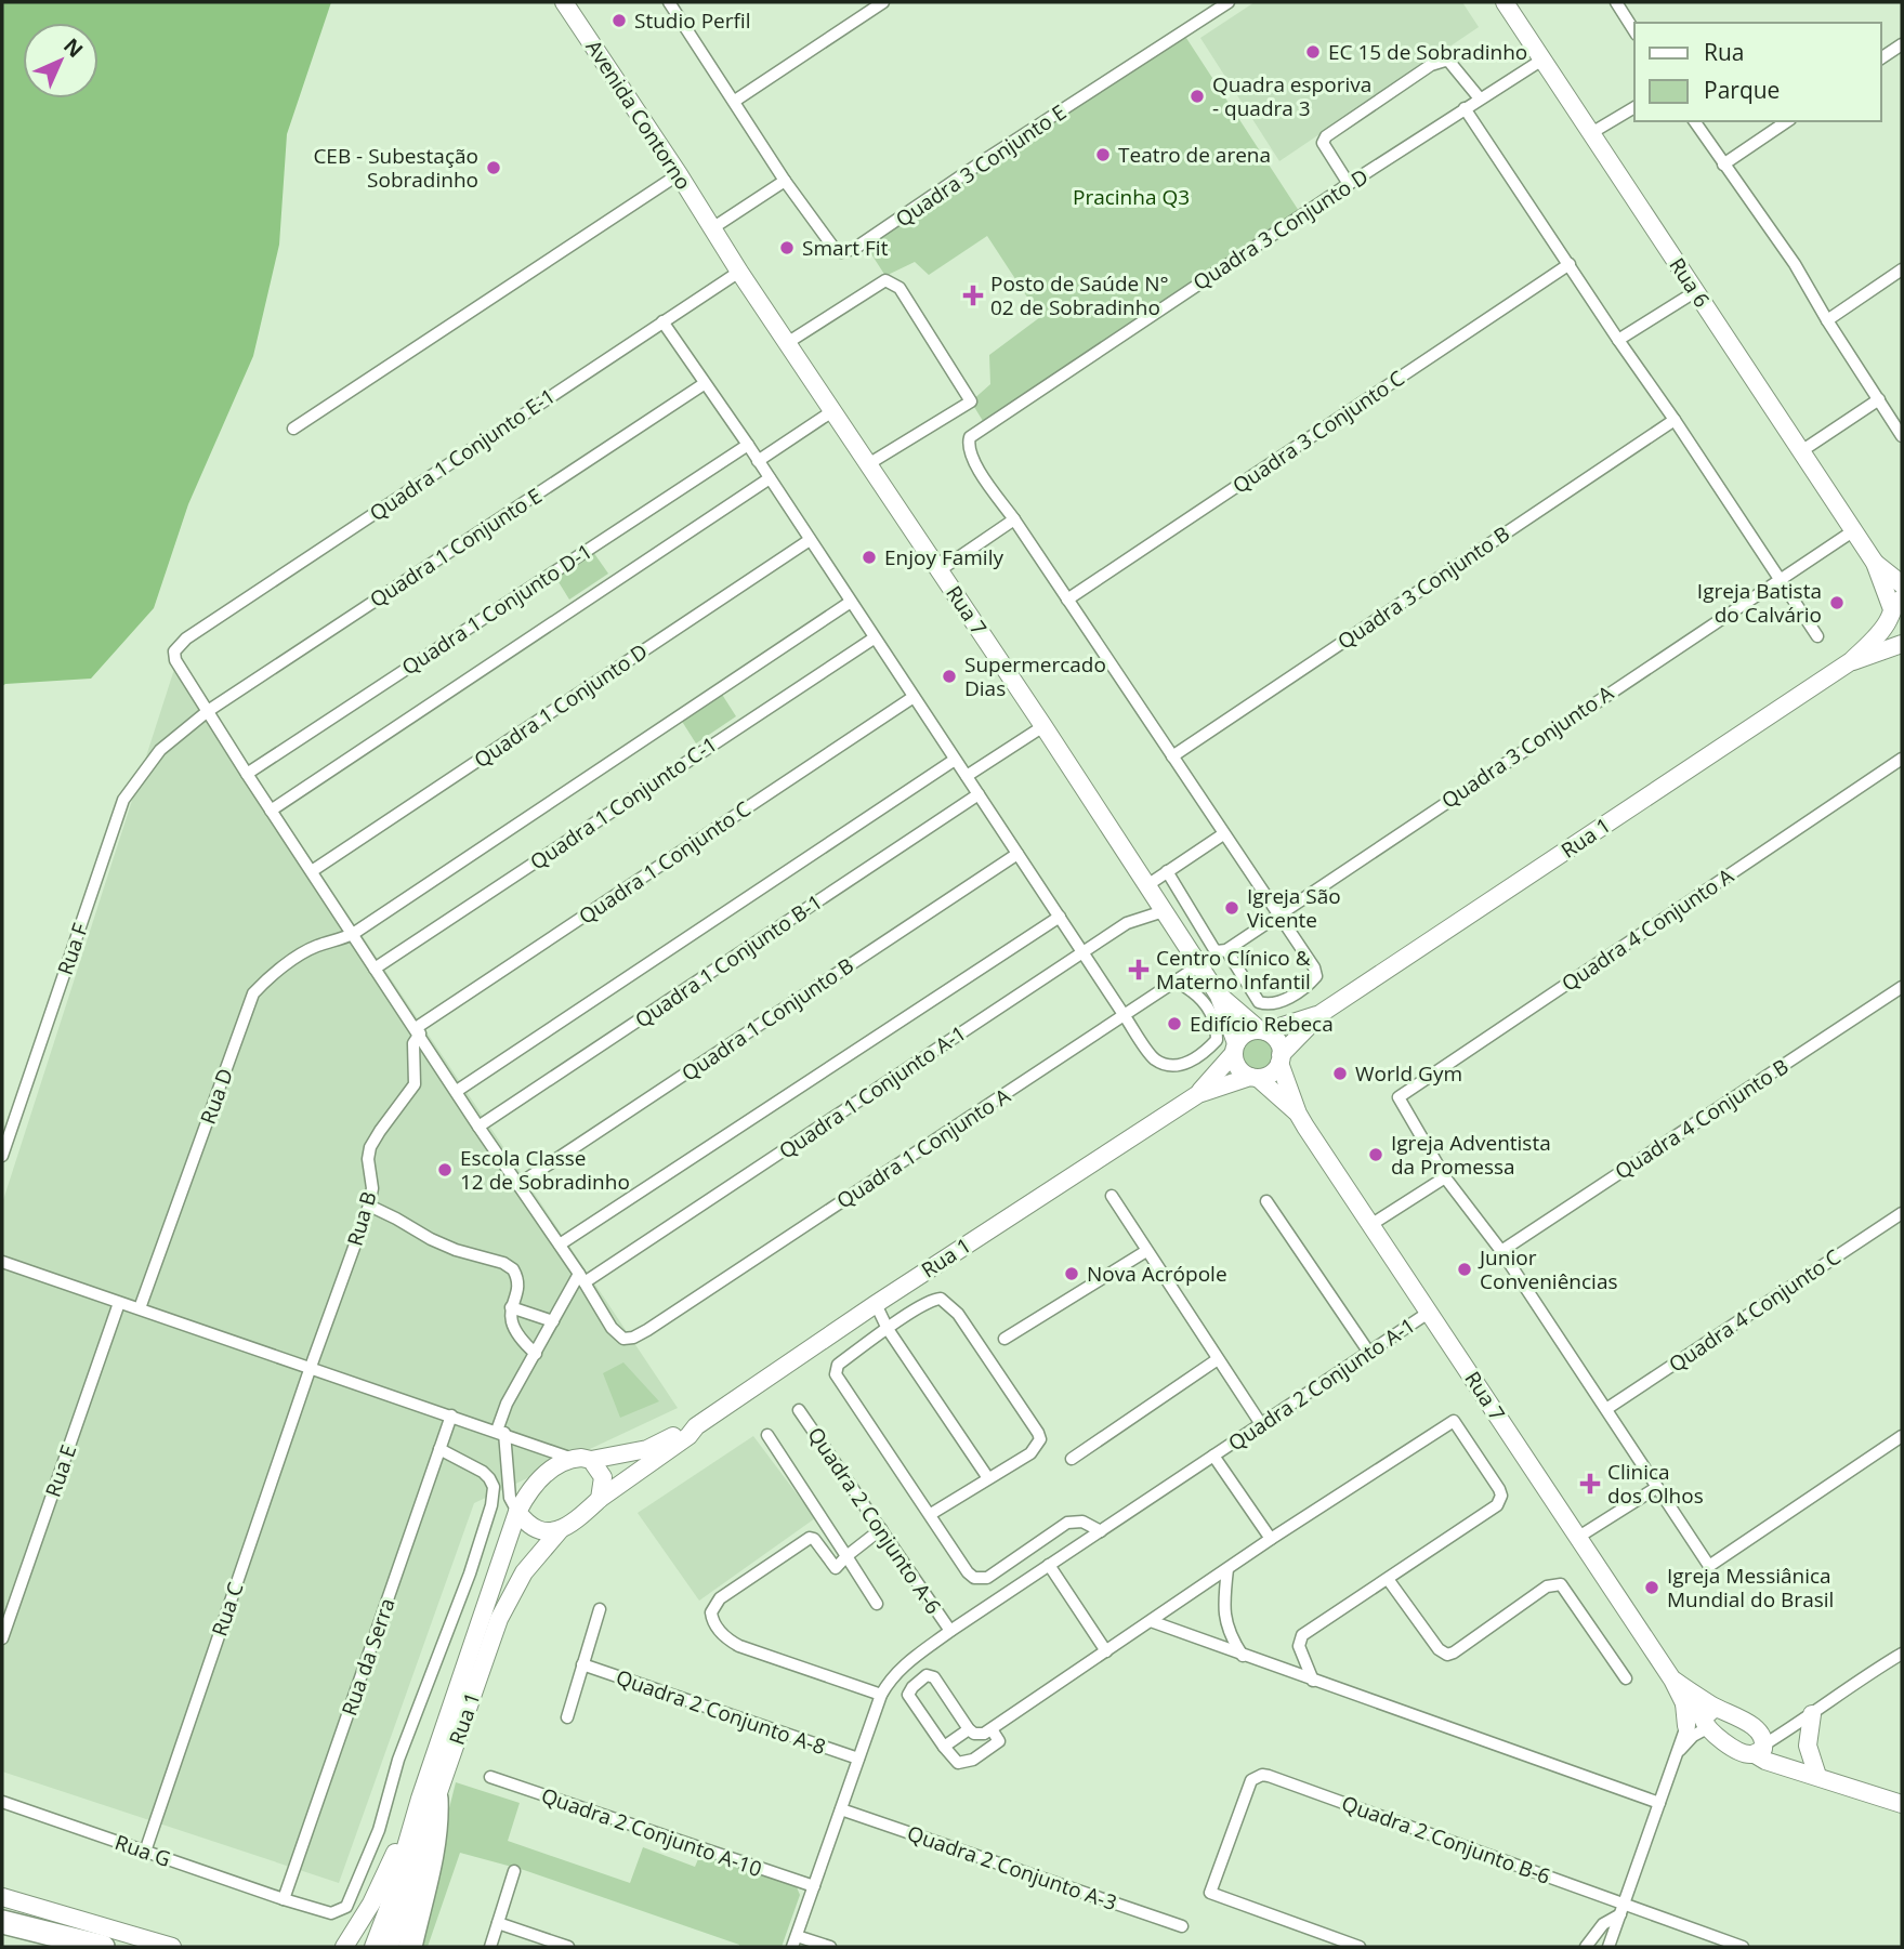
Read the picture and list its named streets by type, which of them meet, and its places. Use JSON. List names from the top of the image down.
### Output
{
  "streets": {
    "main road": [
      "Avenida Contorno",
      "Rua 6",
      "Rua 7",
      "Rua 1"
    ],
    "street": [
      "Quadra 3 Conjunto E",
      "Quadra 3 Conjunto D",
      "Quadra 3 Conjunto C",
      "Quadra 1 Conjunto E-1",
      "Quadra 1 Conjunto E",
      "Quadra 3 Conjunto B",
      "Quadra 1 Conjunto D-1",
      "Quadra 1 Conjunto D",
      "Quadra 3 Conjunto A",
      "Quadra 1 Conjunto C-1",
      "Quadra 1 Conjunto C",
      "Quadra 4 Conjunto A",
      "Rua F",
      "Quadra 1 Conjunto B-1",
      "Quadra 1 Conjunto B",
      "Quadra 1 Conjunto A-1",
      "Rua D",
      "Quadra 4 Conjunto B",
      "Quadra 1 Conjunto A",
      "Rua B",
      "Quadra 4 Conjunto C",
      "Quadra 2 Conjunto A-1",
      "Rua E",
      "Quadra 2 Conjunto A-6",
      "Rua C",
      "Rua da Serra",
      "Quadra 2 Conjunto A-8",
      "Quadra 2 Conjunto A-10",
      "Quadra 2 Conjunto B-6",
      "Rua G",
      "Quadra 2 Conjunto A-3"
    ]
  },
  "crossings": [
    ["Avenida Contorno", "Rua 7"],
    ["Quadra 3 Conjunto D", "Rua 6"],
    ["Rua 6", "Quadra 3 Conjunto A"],
    ["Quadra 1 Conjunto E-1", "Quadra 1 Conjunto E"],
    ["Quadra 1 Conjunto E-1", "Rua 7"],
    ["Quadra 1 Conjunto E", "Rua F"],
    ["Rua 7", "Rua 1"],
    ["Rua 7", "Quadra 1 Conjunto A-1"],
    ["Rua 7", "Quadra 1 Conjunto A"],
    ["Rua 7", "Quadra 2 Conjunto A-1"],
    ["Quadra 1 Conjunto C-1", "Rua D"],
    ["Quadra 1 Conjunto C", "Rua B"],
    ["Quadra 1 Conjunto A-1", "Quadra 1 Conjunto A"],
    ["Rua B", "Rua C"],
    ["Quadra 2 Conjunto A-1", "Quadra 2 Conjunto A-6"],
    ["Quadra 2 Conjunto A-1", "Quadra 2 Conjunto A-8"],
    ["Quadra 2 Conjunto A-1", "Quadra 2 Conjunto A-10"],
    ["Quadra 2 Conjunto A-1", "Quadra 2 Conjunto A-3"],
    ["Rua C", "Rua G"],
    ["Rua da Serra", "Rua G"]
  ],
  "parks": ["Pracinha Q3"],
  "places": {
    "other": [
      "Studio Perfil",
      "EC 15 de Sobradinho",
      "Quadra esporiva - quadra 3",
      "Teatro de arena",
      "CEB - Subestação Sobradinho",
      "Smart Fit",
      "Enjoy Family",
      "Igreja Batista do Calvário",
      "Supermercado Dias",
      "Igreja São Vicente",
      "Edifício Rebeca",
      "World Gym",
      "Igreja Adventista da Promessa",
      "Escola Classe 12 de Sobradinho",
      "Junior Conveniências",
      "Nova Acrópole",
      "Igreja Messiânica Mundial do Brasil"
    ],
    "health": ["Posto de Saúde N° 02 de Sobradinho", "Centro Clínico & Materno Infantil", "Clinica dos Olhos"]
  },
  "legend": ["Rua", "Parque"],
  "north": "top right"
}
